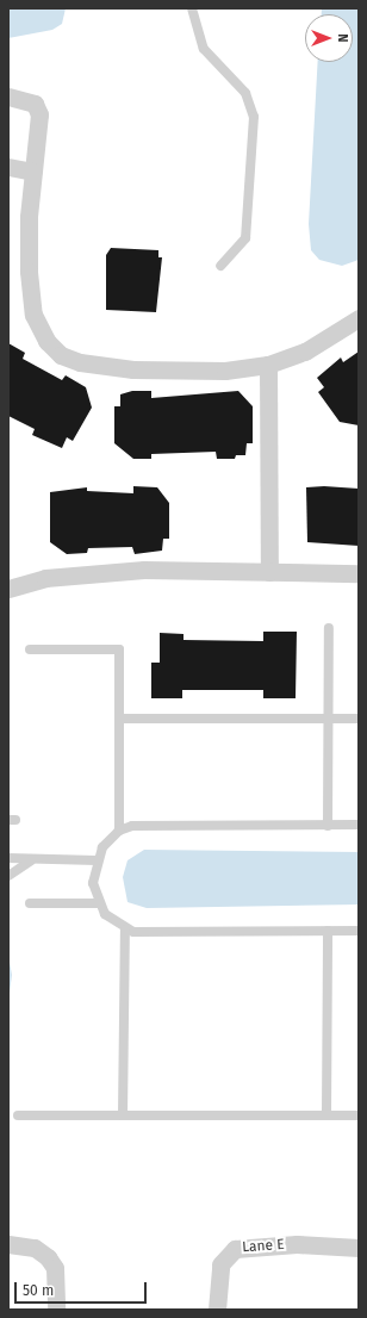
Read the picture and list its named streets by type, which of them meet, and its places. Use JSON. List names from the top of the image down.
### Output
{
  "streets": {
    "street": ["Lane E"]
  },
  "scale_bar": "50 m",
  "north": "right"
}
